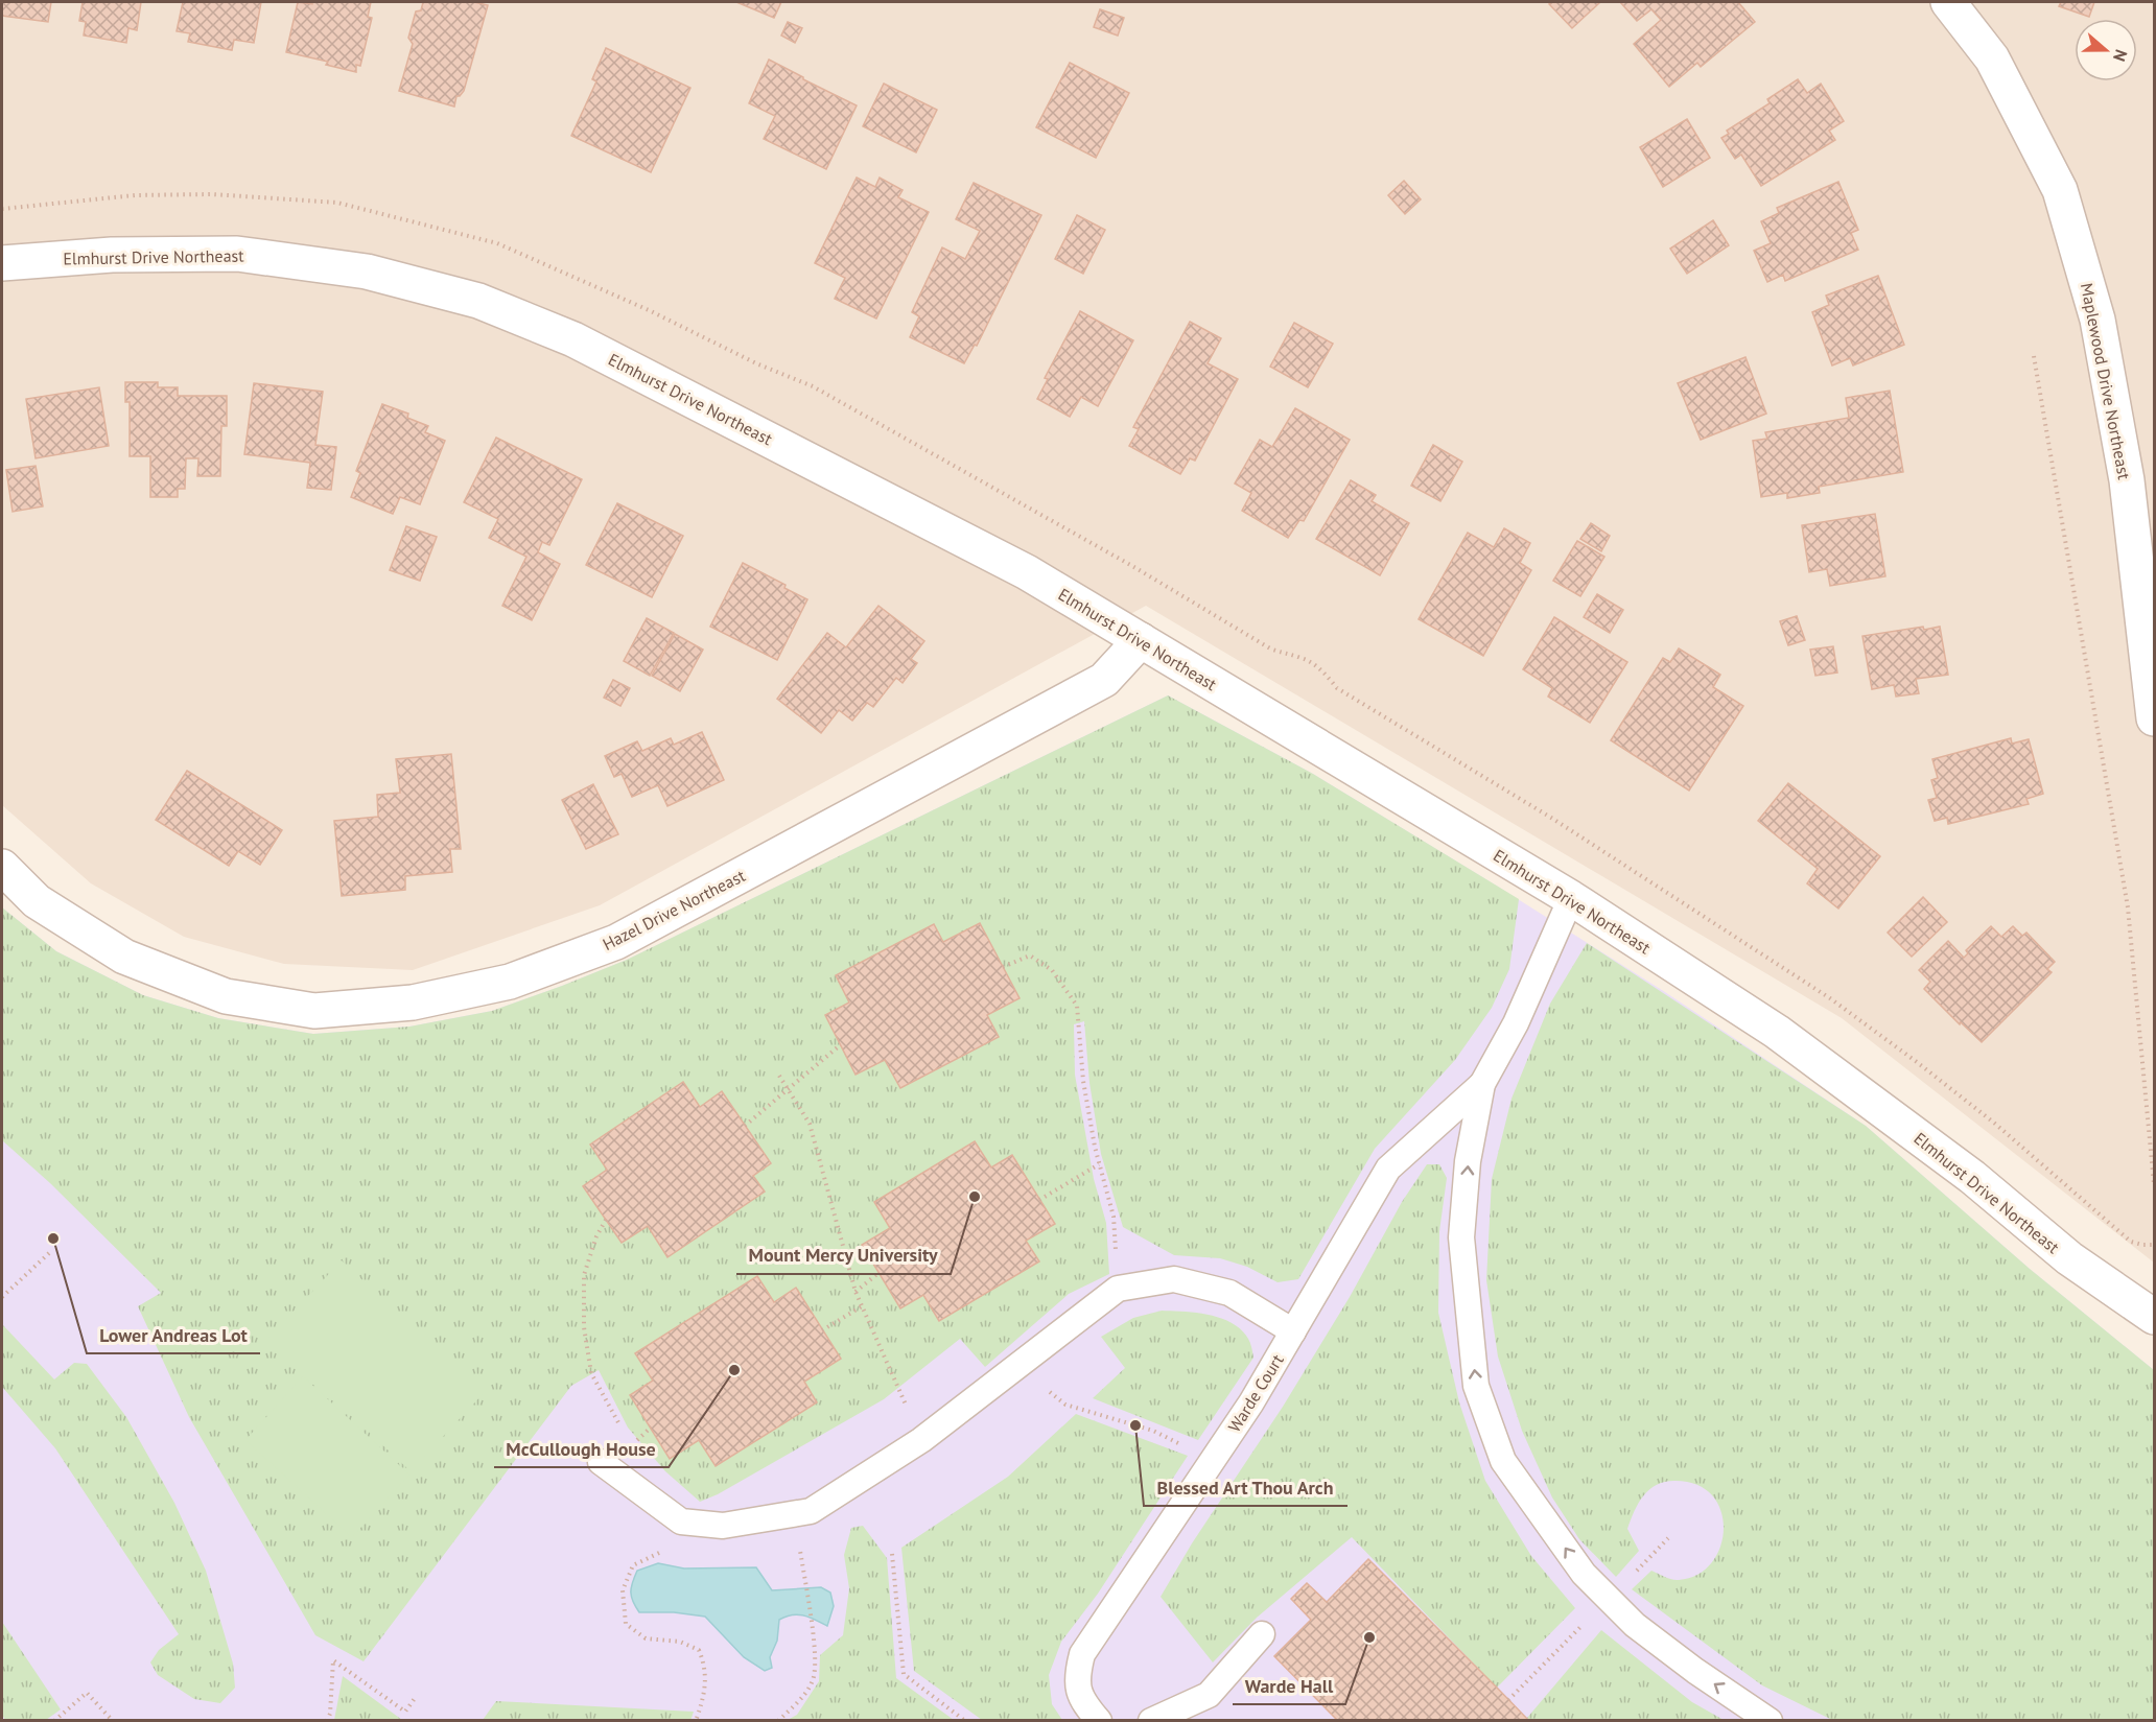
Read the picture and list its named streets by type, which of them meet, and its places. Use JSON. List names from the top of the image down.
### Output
{
  "streets": {
    "street": ["Elmhurst Drive Northeast", "Maplewood Drive Northeast", "Hazel Drive Northeast"],
    "lane": ["Warde Court"]
  },
  "crossings": [
    ["Elmhurst Drive Northeast", "Hazel Drive Northeast"]
  ],
  "places": [
    "Mount Mercy University",
    "Lower Andreas Lot",
    "McCullough House",
    "Blessed Art Thou Arch",
    "Warde Hall"
  ],
  "north": "right"
}
